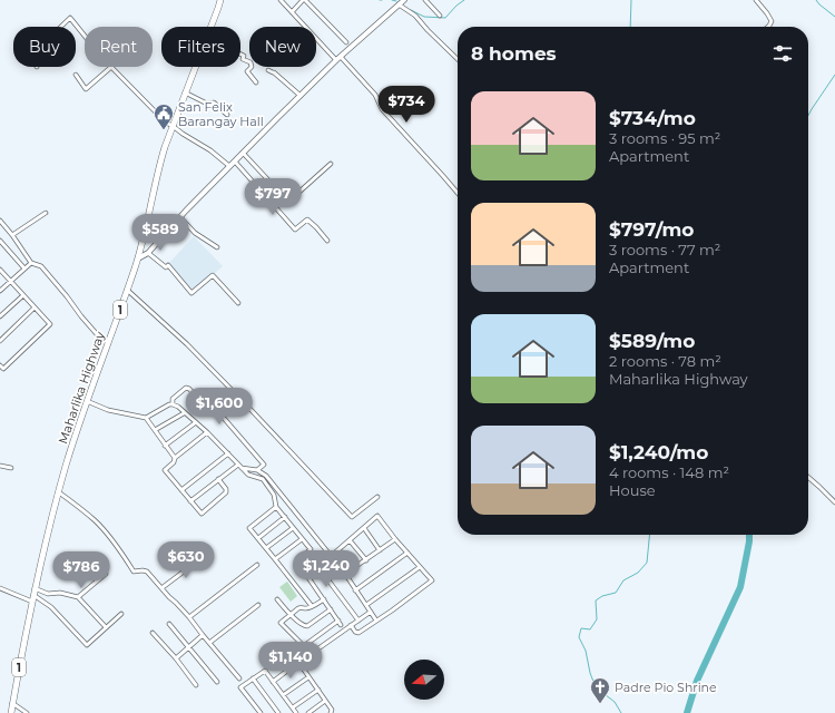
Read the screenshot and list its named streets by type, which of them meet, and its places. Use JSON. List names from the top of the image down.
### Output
{
  "streets": {
    "highway": ["1", "Maharlika Highway"]
  },
  "places": {
    "public building": ["San Felix Barangay Hall"],
    "church": ["Padre Pio Shrine"]
  },
  "north": "left",
  "page": {
    "chip": [
      "Buy",
      "Rent",
      "Filters",
      "New"
    ],
    "heading": "8 homes",
    "list": [
      {
        "name": "$734/mo",
        "note": "3 rooms · 95 m² · Apartment"
      },
      {
        "name": "$797/mo",
        "note": "3 rooms · 77 m² · Apartment"
      },
      {
        "name": "$589/mo",
        "note": "2 rooms · 78 m² · Maharlika Highway"
      },
      {
        "name": "$1,240/mo",
        "note": "4 rooms · 148 m² · House"
      }
    ],
    "price": [
      "$734",
      "$797",
      "$589",
      "$1,600",
      "$630",
      "$1,240",
      "$786",
      "$1,140"
    ]
  }
}
